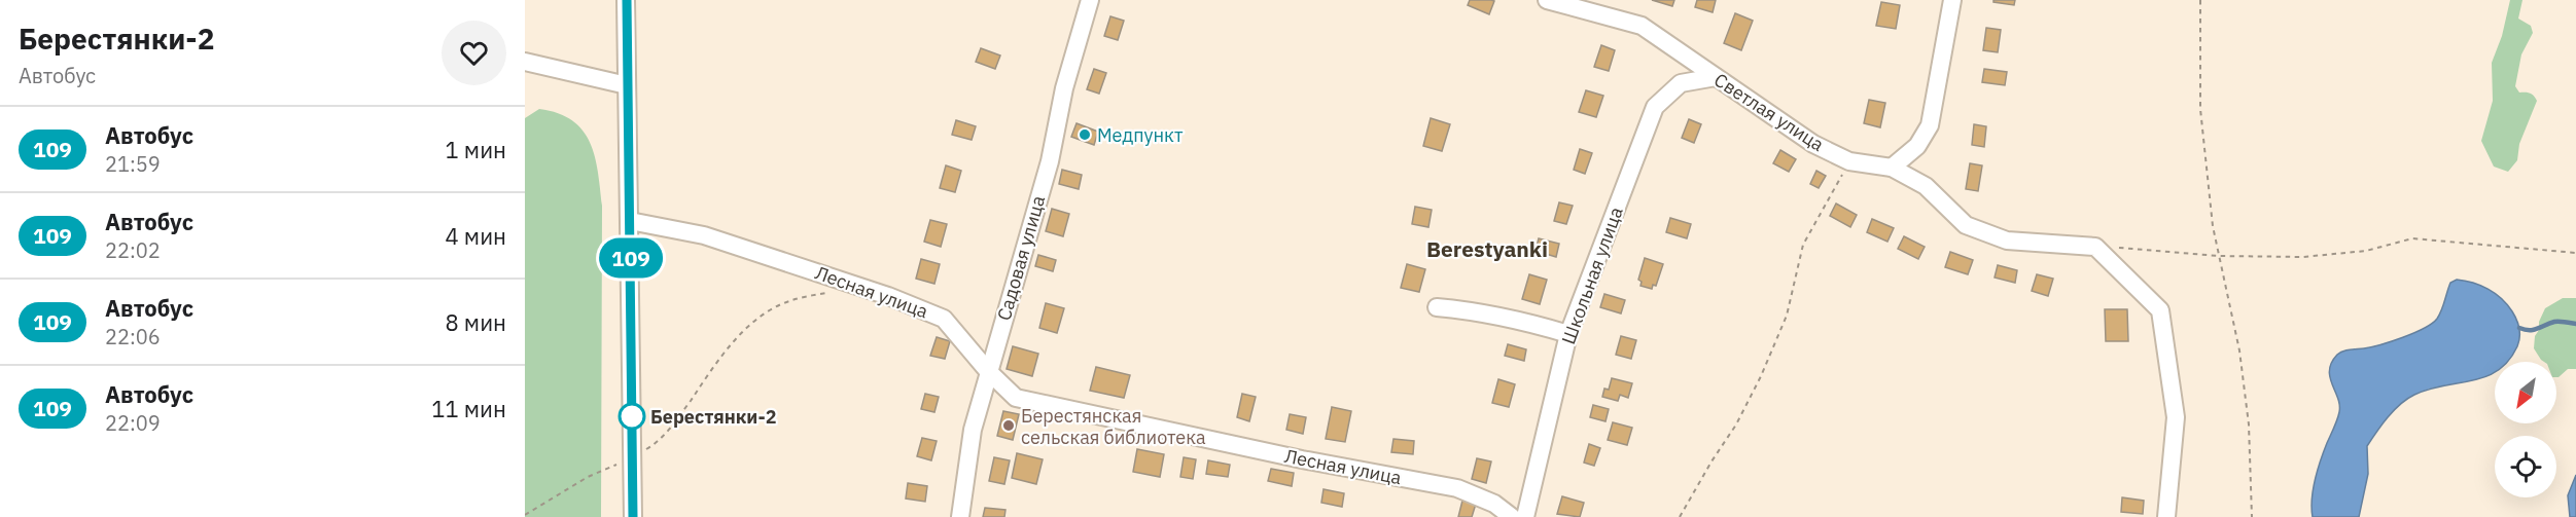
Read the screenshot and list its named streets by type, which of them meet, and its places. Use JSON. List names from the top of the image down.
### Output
{
  "streets": {
    "street": [
      "Светлая улица",
      "Садовая улица",
      "Школьная улица",
      "Лесная улица"
    ]
  },
  "crossings": [
    ["Светлая улица", "Школьная улица"],
    ["Садовая улица", "Лесная улица"]
  ],
  "districts": ["Berestyanki"],
  "places": ["Медпункт", "Берестянки-2", "Берестянская сельская библиотека"],
  "lines": ["bus line 109"],
  "north": "bottom left",
  "page": {
    "heading": ["Берестянки-2", "Автобус"],
    "on_map": "109",
    "list": [
      {
        "mark": "109",
        "name": "Автобус",
        "note": "21:59",
        "value": "1 мин"
      },
      {
        "mark": "109",
        "name": "Автобус",
        "note": "22:02",
        "value": "4 мин"
      },
      {
        "mark": "109",
        "name": "Автобус",
        "note": "22:06",
        "value": "8 мин"
      },
      {
        "mark": "109",
        "name": "Автобус",
        "note": "22:09",
        "value": "11 мин"
      }
    ]
  }
}
